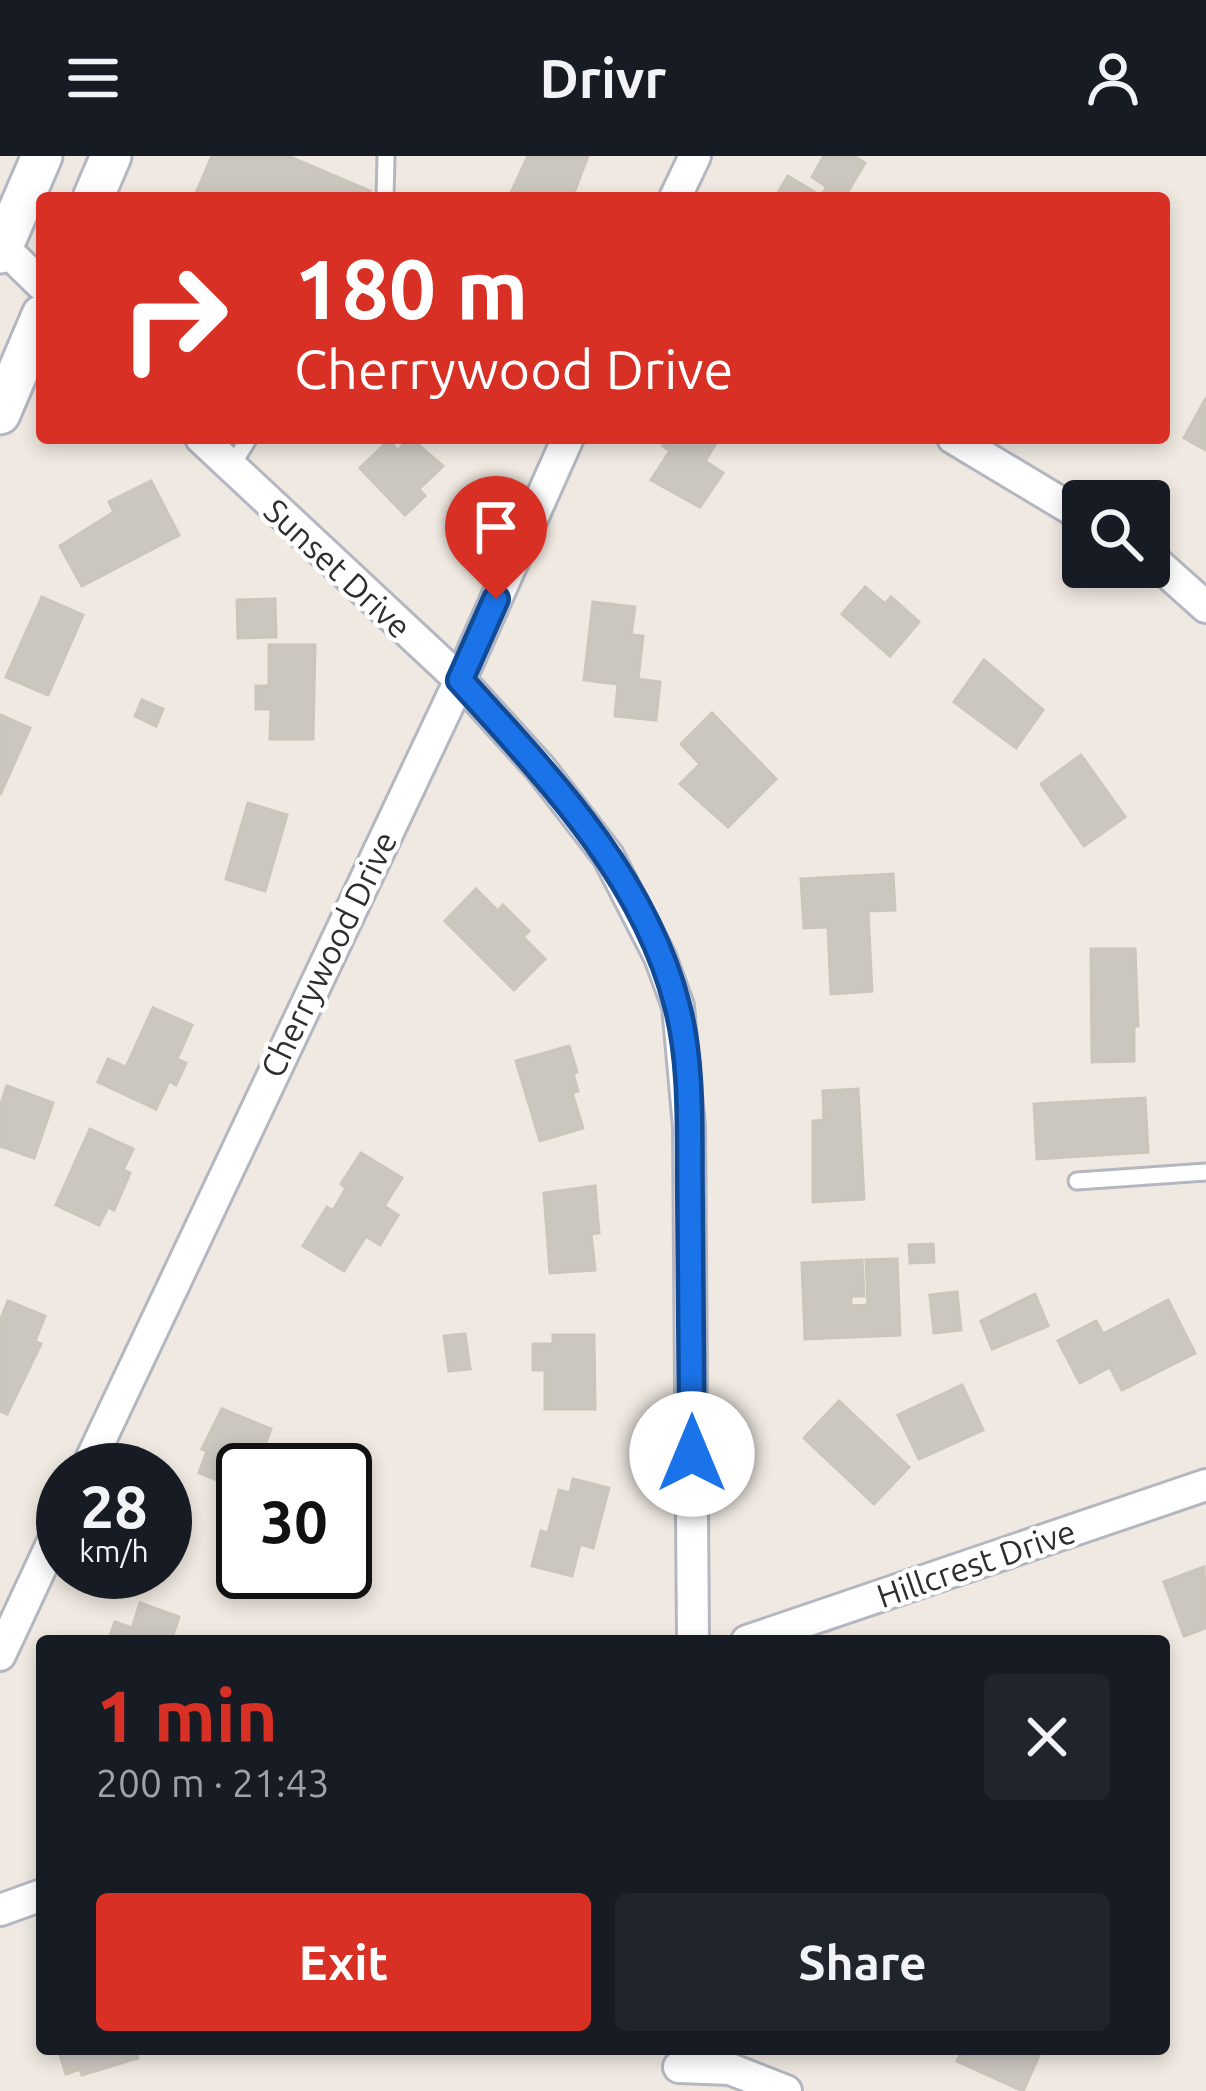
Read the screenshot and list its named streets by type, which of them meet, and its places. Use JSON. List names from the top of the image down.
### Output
{
  "streets": {
    "street": ["Sunset Drive", "Cherrywood Drive", "Hillcrest Drive"]
  },
  "crossings": [
    ["Sunset Drive", "Cherrywood Drive"]
  ],
  "page": {
    "header": "Drivr",
    "turn": ["180 m", "Cherrywood Drive"],
    "speed": "28 km/h",
    "limit": "30",
    "heading": ["1 min", "200 m · 21:43"],
    "buttons": ["Exit", "Share"]
  }
}
